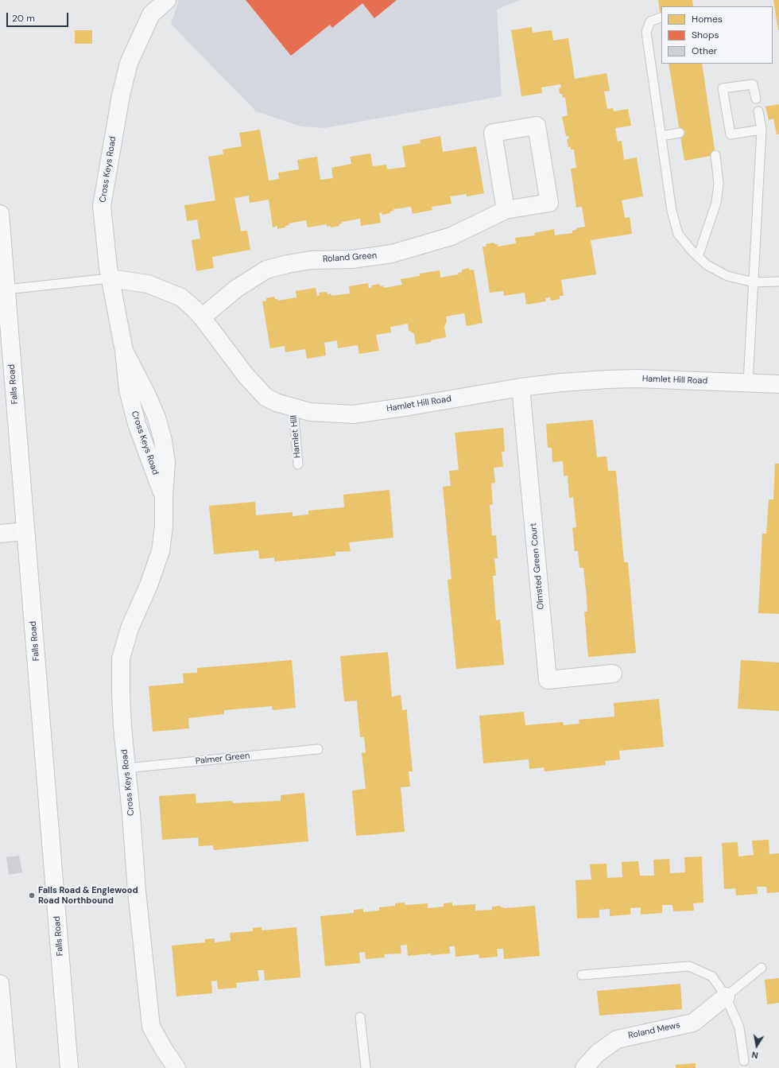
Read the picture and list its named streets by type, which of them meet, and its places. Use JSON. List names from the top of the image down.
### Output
{
  "streets": {
    "main road": ["Falls Road"],
    "street": [
      "Cross Keys Road",
      "Roland Green",
      "Hamlet Hill Road",
      "Olmsted Green Court",
      "Roland Mews"
    ],
    "lane": ["Hamlet Hill", "Palmer Green"]
  },
  "crossings": [
    ["Cross Keys Road", "Hamlet Hill Road"],
    ["Cross Keys Road", "Palmer Green"],
    ["Roland Green", "Hamlet Hill Road"],
    ["Hamlet Hill Road", "Hamlet Hill"],
    ["Hamlet Hill Road", "Olmsted Green Court"]
  ],
  "places": ["Falls Road & Englewood Road Northbound"],
  "legend": ["Homes", "Shops", "Other"],
  "scale_bar": "20 m",
  "north": "bottom"
}
